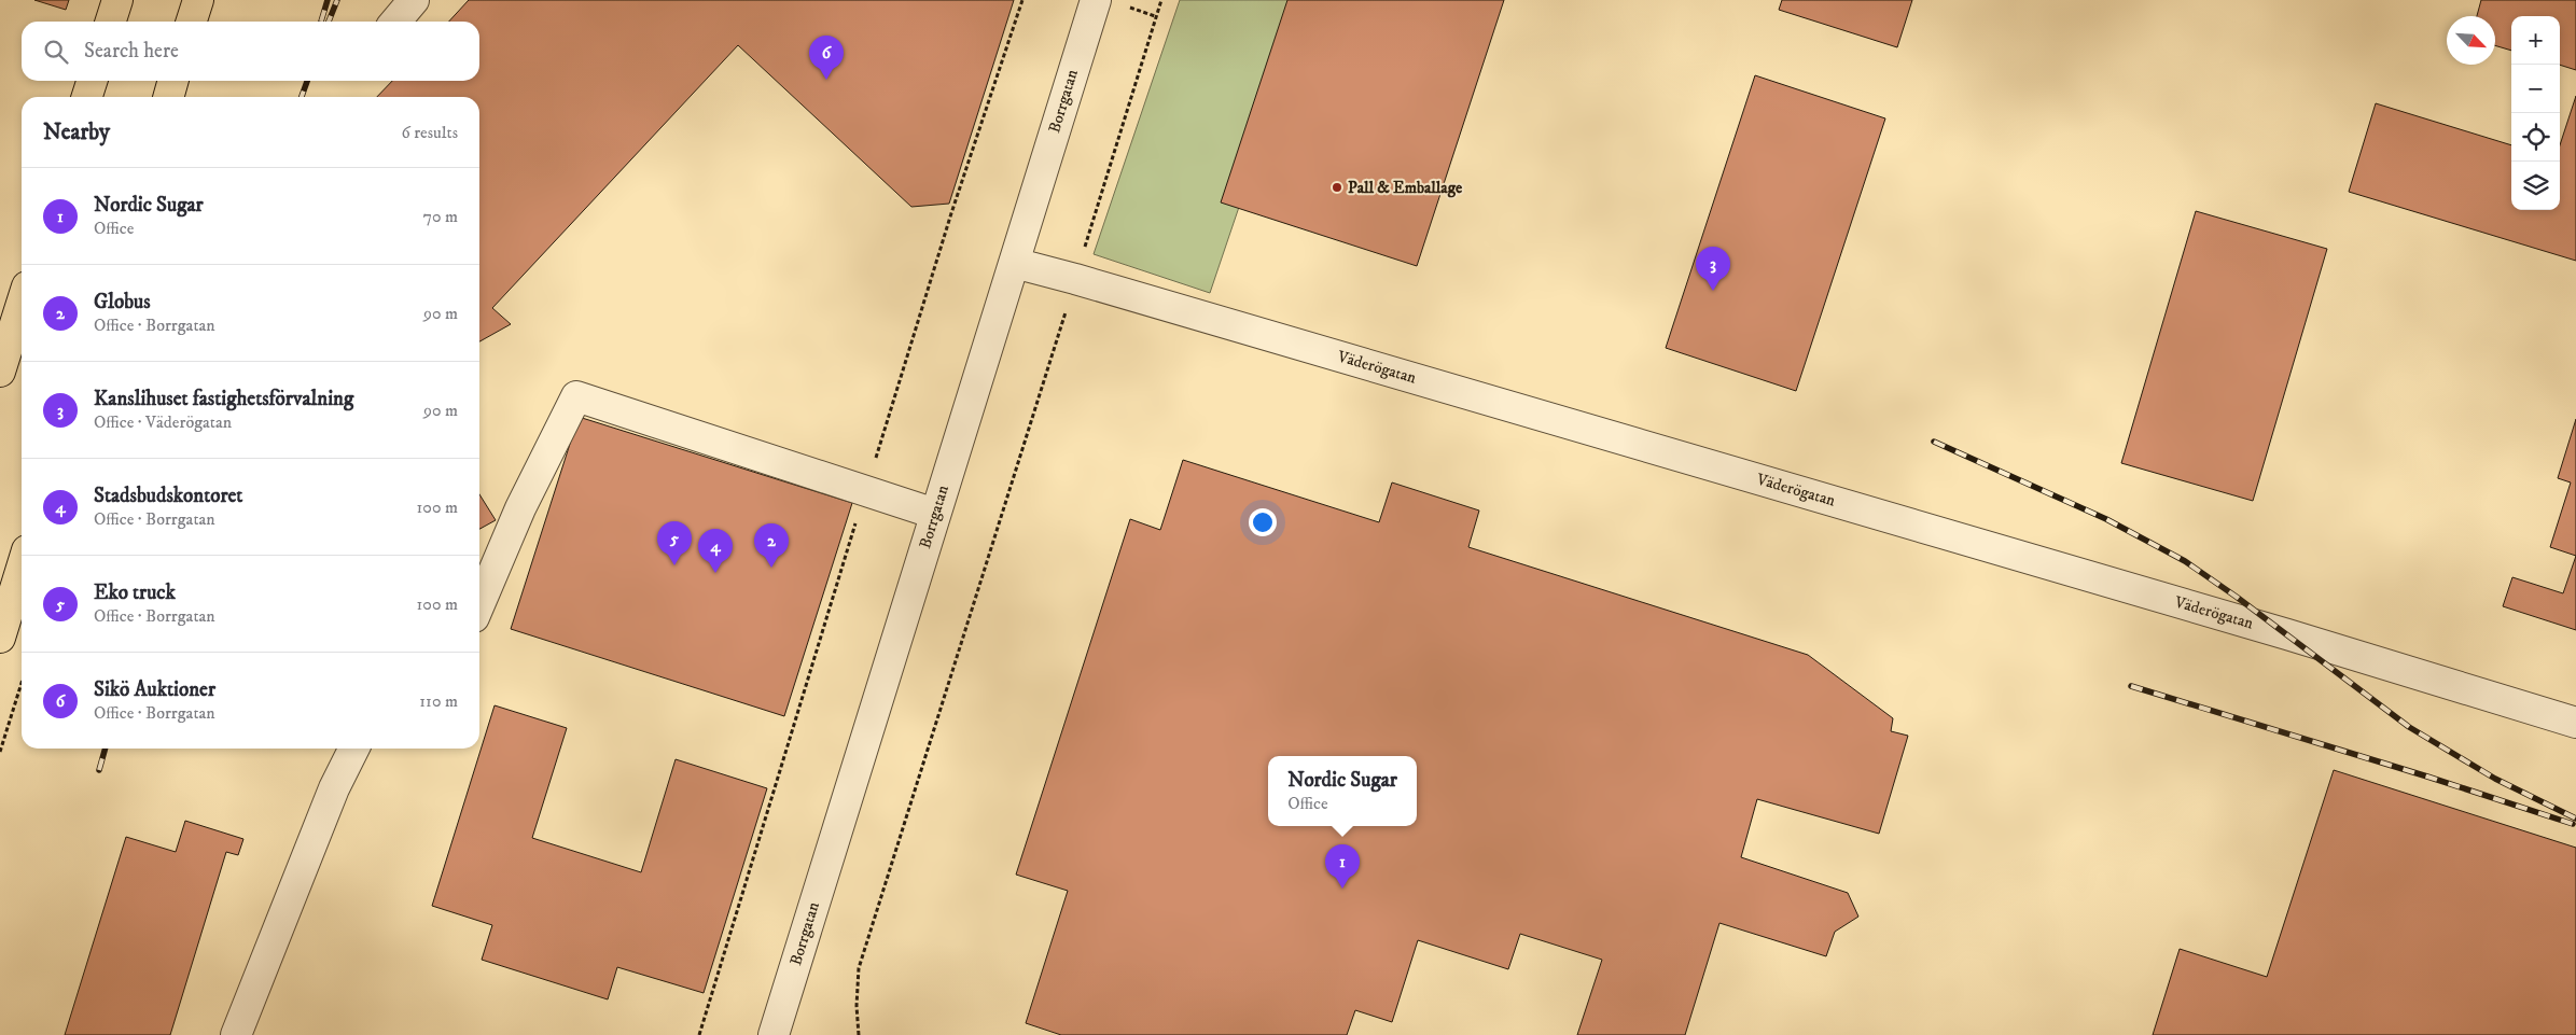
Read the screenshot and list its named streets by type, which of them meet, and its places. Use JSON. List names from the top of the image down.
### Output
{
  "streets": {
    "street": ["Borrgatan", "Väderögatan"]
  },
  "crossings": [
    ["Borrgatan", "Väderögatan"]
  ],
  "places": ["Pall & Emballage"],
  "north": "bottom right",
  "page": {
    "map_buttons": ["+", "−"],
    "search": "Search here",
    "pins": [
      "6",
      "3",
      "5",
      "2",
      "4",
      "1"
    ],
    "heading": ["Nearby", "6 results"],
    "list": [
      {
        "mark": "1",
        "name": "Nordic Sugar",
        "note": "Office",
        "value": "70 m"
      },
      {
        "mark": "2",
        "name": "Globus",
        "note": "Office · Borrgatan",
        "value": "90 m"
      },
      {
        "mark": "3",
        "name": "Kanslihuset fastighetsförvalning",
        "note": "Office · Väderögatan",
        "value": "90 m"
      },
      {
        "mark": "4",
        "name": "Stadsbudskontoret",
        "note": "Office · Borrgatan",
        "value": "100 m"
      },
      {
        "mark": "5",
        "name": "Eko truck",
        "note": "Office · Borrgatan",
        "value": "100 m"
      },
      {
        "mark": "6",
        "name": "Sikö Auktioner",
        "note": "Office · Borrgatan",
        "value": "110 m"
      }
    ],
    "popup": ["Nordic Sugar", "Office"]
  }
}
